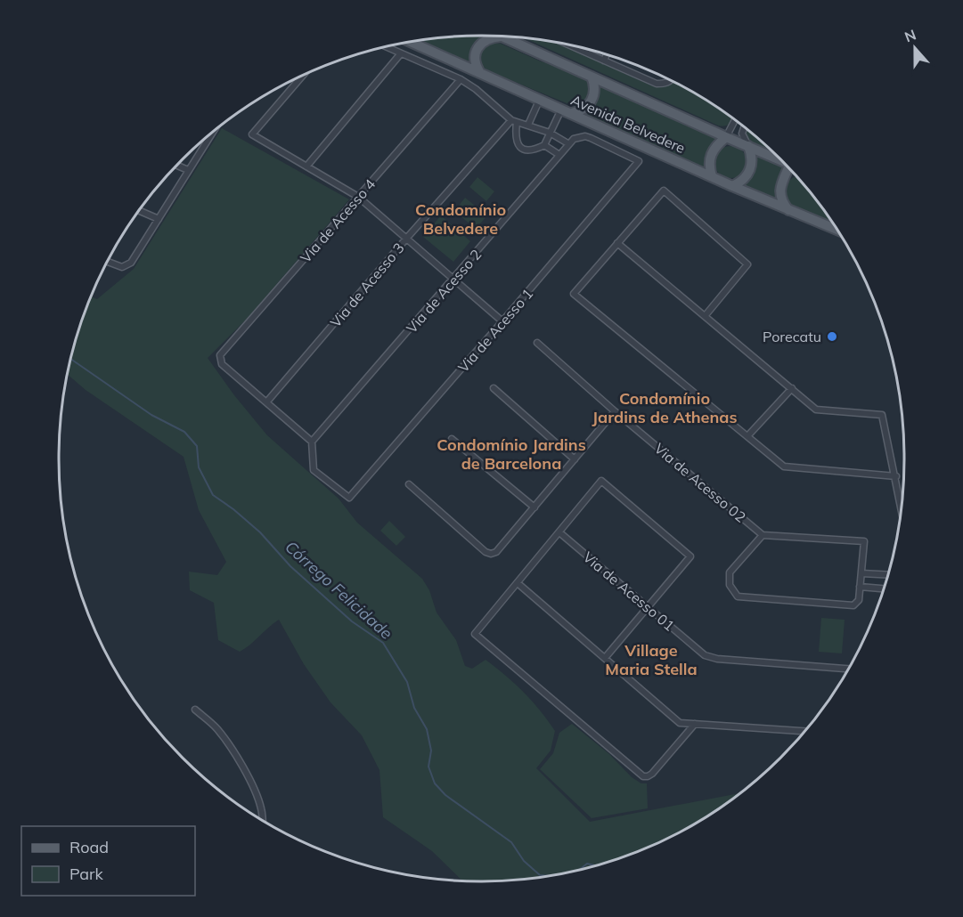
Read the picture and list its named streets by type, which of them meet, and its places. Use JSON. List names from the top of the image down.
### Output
{
  "streets": {
    "main road": ["Avenida Belvedere"],
    "street": [
      "Via de Acesso 4",
      "Via de Acesso 3",
      "Via de Acesso 2",
      "Via de Acesso 1",
      "Via de Acesso 02",
      "Via de Acesso 01"
    ]
  },
  "crossings": [
    ["Via de Acesso 4", "Via de Acesso 3"],
    ["Via de Acesso 2", "Via de Acesso 1"]
  ],
  "districts": [
    "Condomínio Belvedere",
    "Condomínio Jardins de Athenas",
    "Condomínio Jardins de Barcelona",
    "Village Maria Stella"
  ],
  "water": ["Córrego Felicidade"],
  "places": ["Porecatu"],
  "legend": ["Road", "Park"],
  "north": "top"
}
